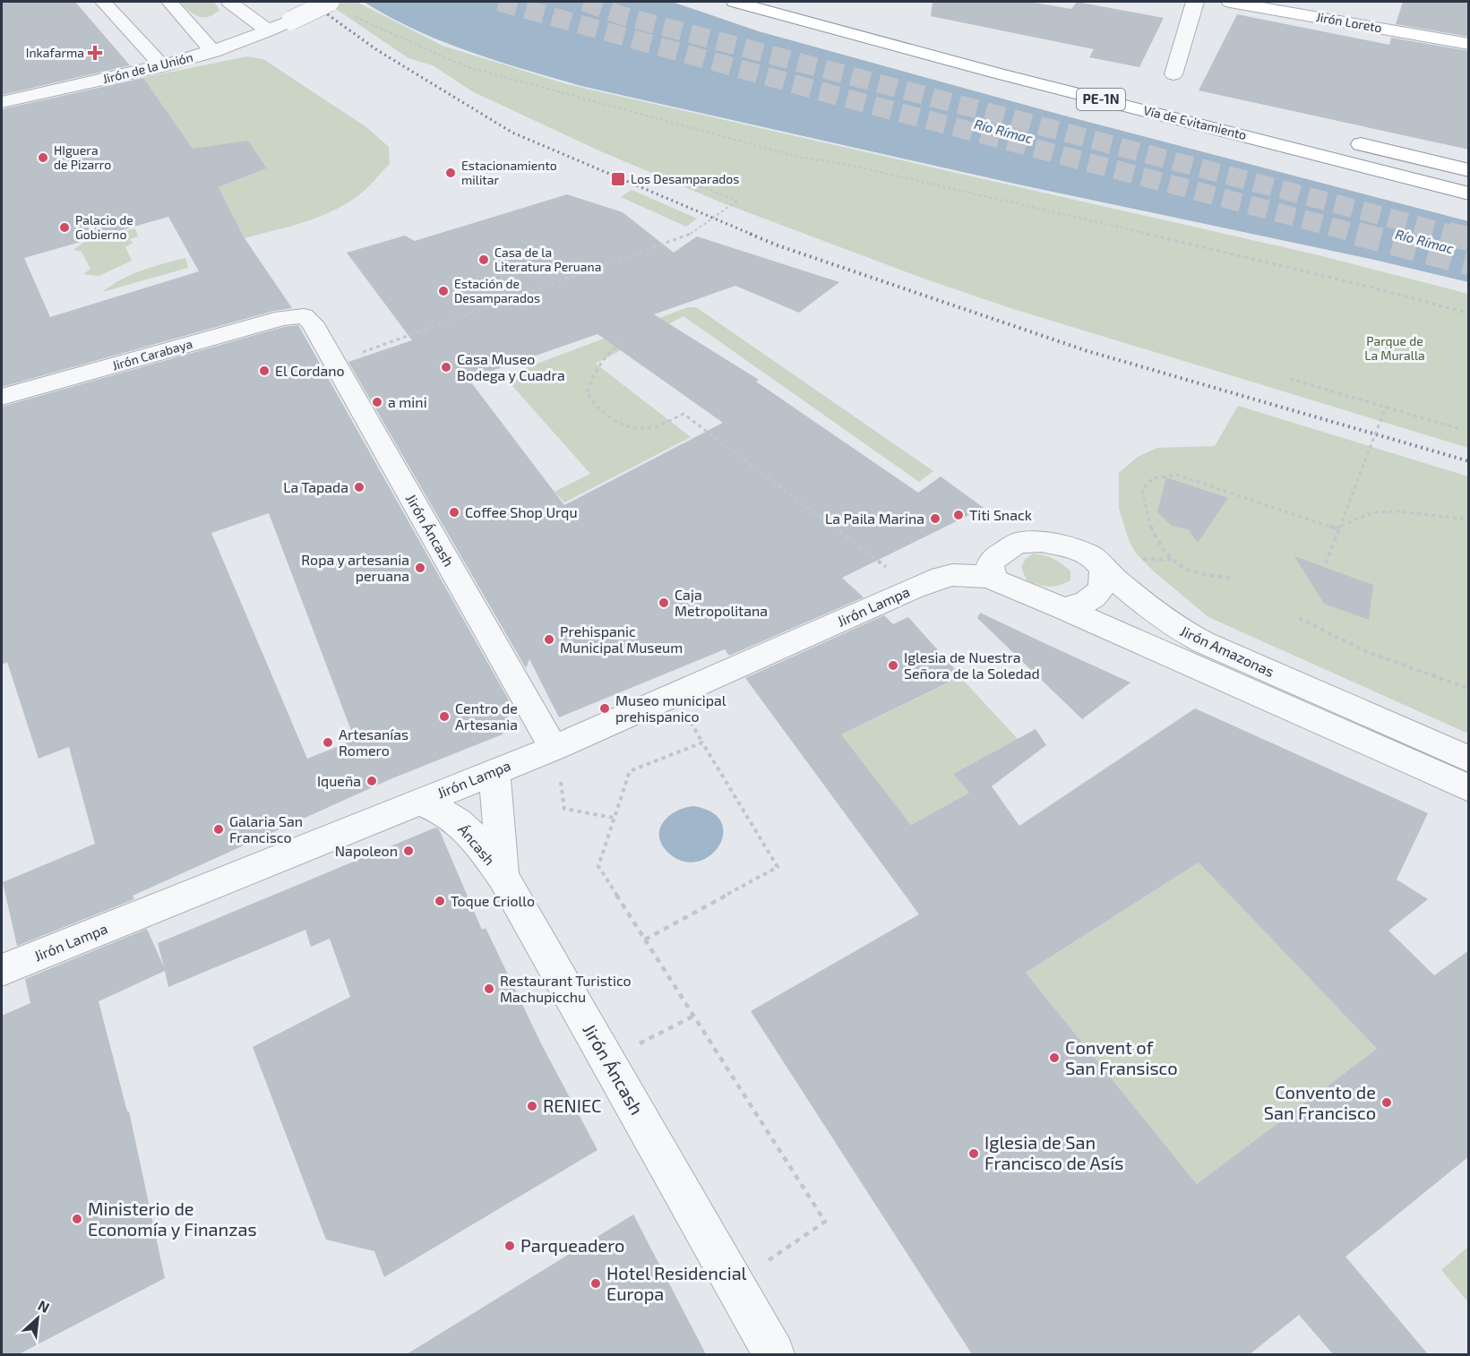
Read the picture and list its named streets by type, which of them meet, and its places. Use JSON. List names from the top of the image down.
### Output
{
  "streets": {
    "main road": ["Jirón Loreto", "PE-1N", "Vía de Evitamiento"],
    "street": [
      "Jirón de la Unión",
      "Jirón Carabaya",
      "Jirón Áncash",
      "Jirón Lampa",
      "Jirón Amazonas",
      "Áncash"
    ]
  },
  "crossings": [
    ["Jirón Carabaya", "Jirón Áncash"],
    ["Jirón Áncash", "Jirón Lampa"],
    ["Jirón Áncash", "Áncash"],
    ["Jirón Lampa", "Jirón Amazonas"],
    ["Jirón Lampa", "Áncash"]
  ],
  "water": ["Río Rímac"],
  "parks": ["Parque de La Muralla"],
  "places": {
    "health": ["Inkafarma"],
    "other": [
      "HIguera de Pizarro",
      "Estacionamiento militar",
      "Palacio de Gobierno",
      "Casa de la Literatura Peruana",
      "Estación de Desamparados",
      "Casa Museo Bodega y Cuadra",
      "El Cordano",
      "a mini",
      "La Tapada",
      "Coffee Shop Urqu",
      "Titi Snack",
      "La Paila Marina",
      "Ropa y artesania peruana",
      "Caja Metropolitana",
      "Prehispanic Municipal Museum",
      "Iglesia de Nuestra Señora de la Soledad",
      "Museo municipal prehispanico",
      "Centro de Artesania",
      "Artesanías Romero",
      "Iqueña",
      "Galaria San Francisco",
      "Napoleon",
      "Toque Criollo",
      "Restaurant Turistico Machupicchu",
      "Convent of San Fransisco",
      "Convento de San Francisco",
      "RENIEC",
      "Iglesia de San Francisco de Asís",
      "Ministerio de Economía y Finanzas",
      "Parqueadero",
      "Hotel Residencial Europa"
    ],
    "transit": ["Los Desamparados"]
  },
  "north": "top right"
}
